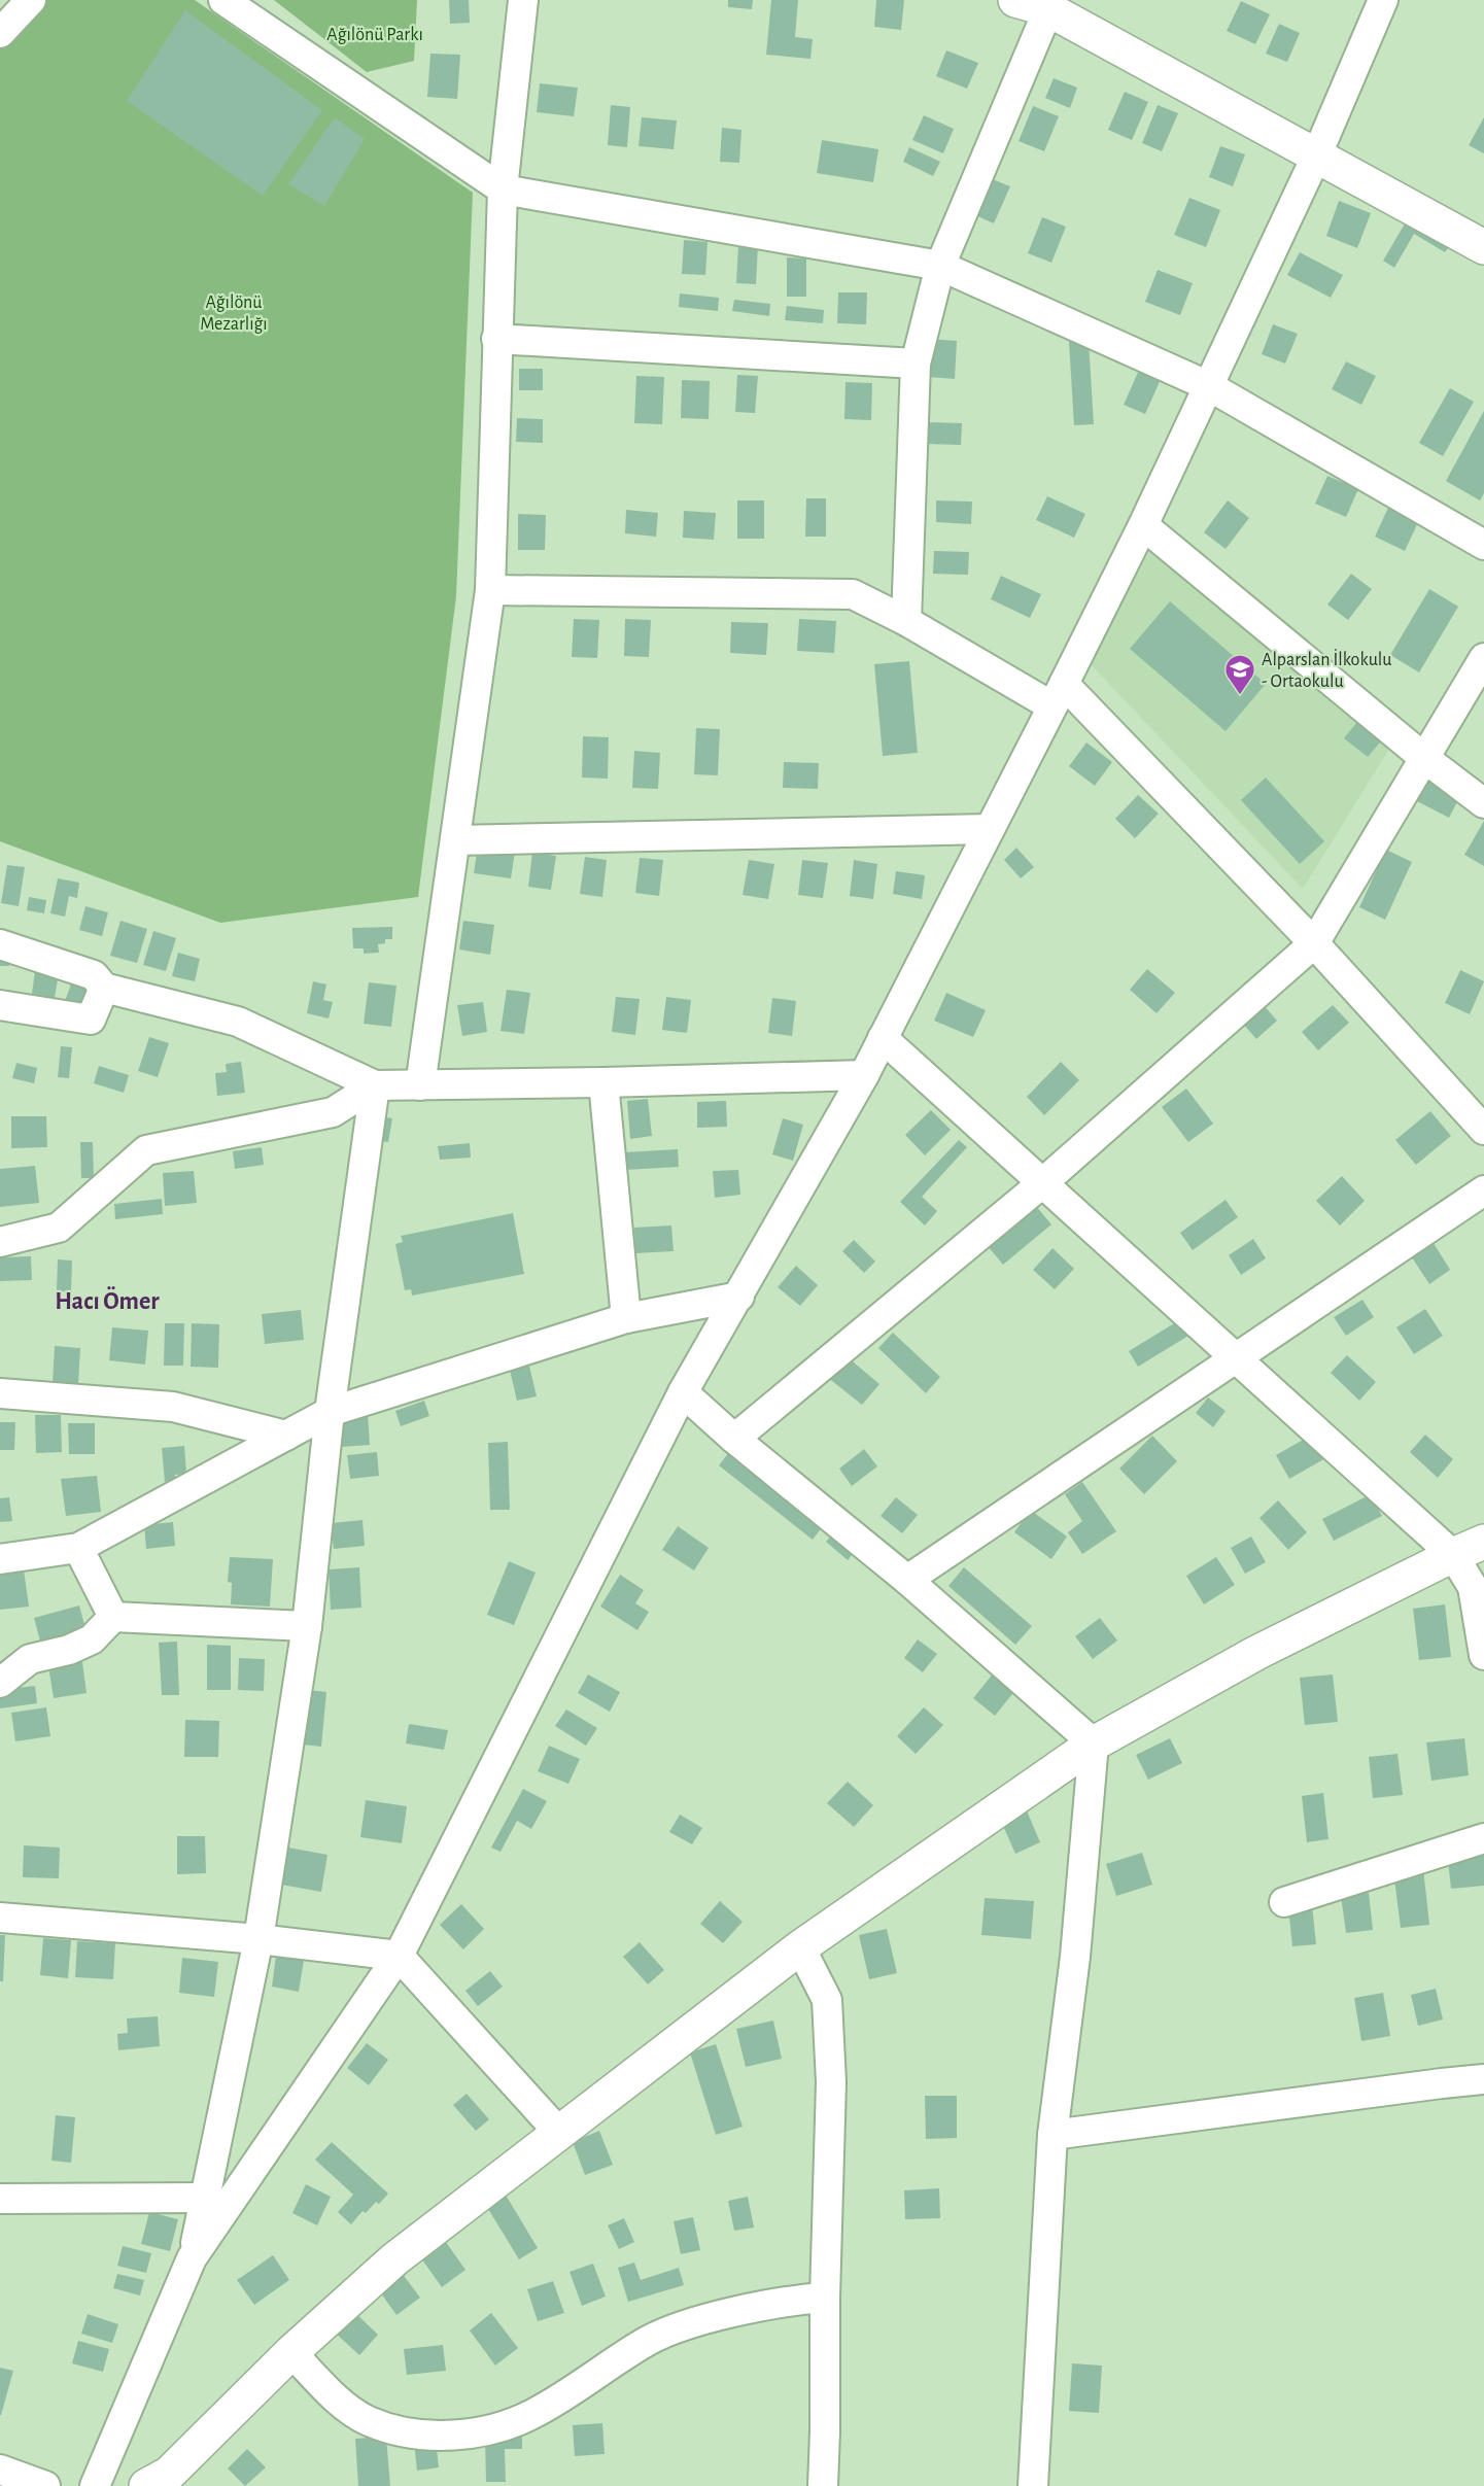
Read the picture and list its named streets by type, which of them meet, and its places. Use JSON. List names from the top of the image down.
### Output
{
  "districts": ["Hacı Ömer"],
  "parks": ["Ağılönü Parkı", "Ağılönü Mezarlığı"],
  "places": {
    "school or university": ["Alparslan İlkokulu - Ortaokulu"]
  }
}
